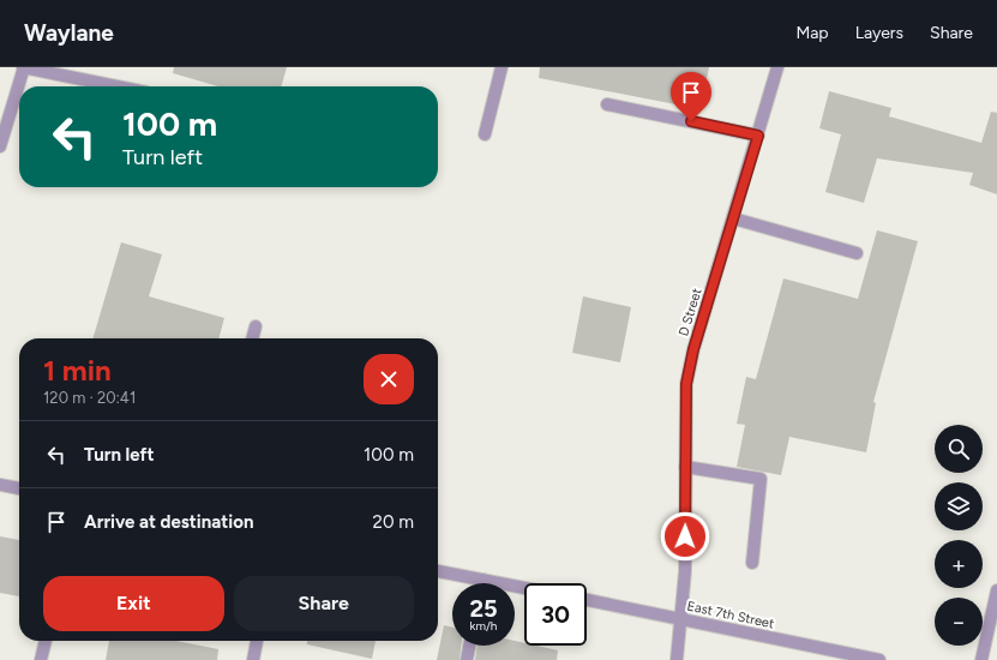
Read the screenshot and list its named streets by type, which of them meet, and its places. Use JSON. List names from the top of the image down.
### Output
{
  "streets": {
    "street": ["D Street", "East 7th Street"]
  },
  "crossings": [
    ["D Street", "East 7th Street"]
  ],
  "page": {
    "header": "Waylane",
    "nav": ["Map", "Layers", "Share"],
    "turn": ["100 m", "Turn left"],
    "heading": ["1 min", "120 m · 20:41"],
    "list": [
      {
        "name": "Turn left",
        "value": "100 m"
      },
      {
        "name": "Arrive at destination",
        "value": "20 m"
      }
    ],
    "map_buttons": ["+", "−"],
    "buttons": ["Exit", "Share"],
    "speed": "25 km/h",
    "limit": "30"
  }
}
